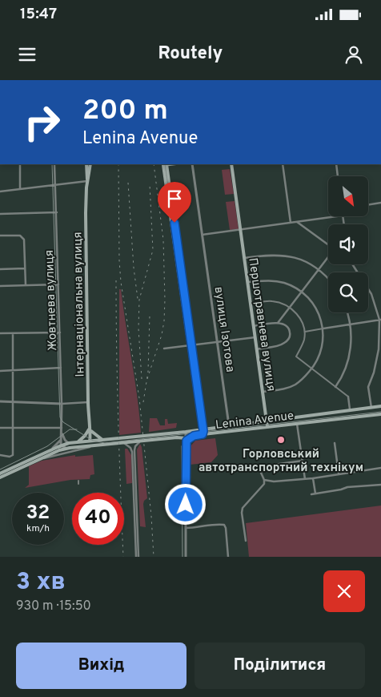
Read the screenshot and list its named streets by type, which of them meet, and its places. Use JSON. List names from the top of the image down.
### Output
{
  "streets": {
    "main road": ["Інтернаціональна вулиця", "Першотравнева вулиця", "Lenina Avenue"],
    "street": ["Жовтнева вулиця", "вулиця Ізотова"]
  },
  "crossings": [
    ["Жовтнева вулиця", "Lenina Avenue"],
    ["Інтернаціональна вулиця", "Lenina Avenue"],
    ["Першотравнева вулиця", "Lenina Avenue"],
    ["вулиця Ізотова", "Lenina Avenue"]
  ],
  "places": ["Горловський автотранспортний технікум"],
  "north": "bottom right",
  "page": {
    "status": "15:47",
    "header": "Routely",
    "turn": ["200 m", "Lenina Avenue"],
    "speed": "32 km/h",
    "limit": "40",
    "heading": ["3 хв", "930 m · 15:50"],
    "buttons": ["Вихід", "Поділитися"]
  }
}
